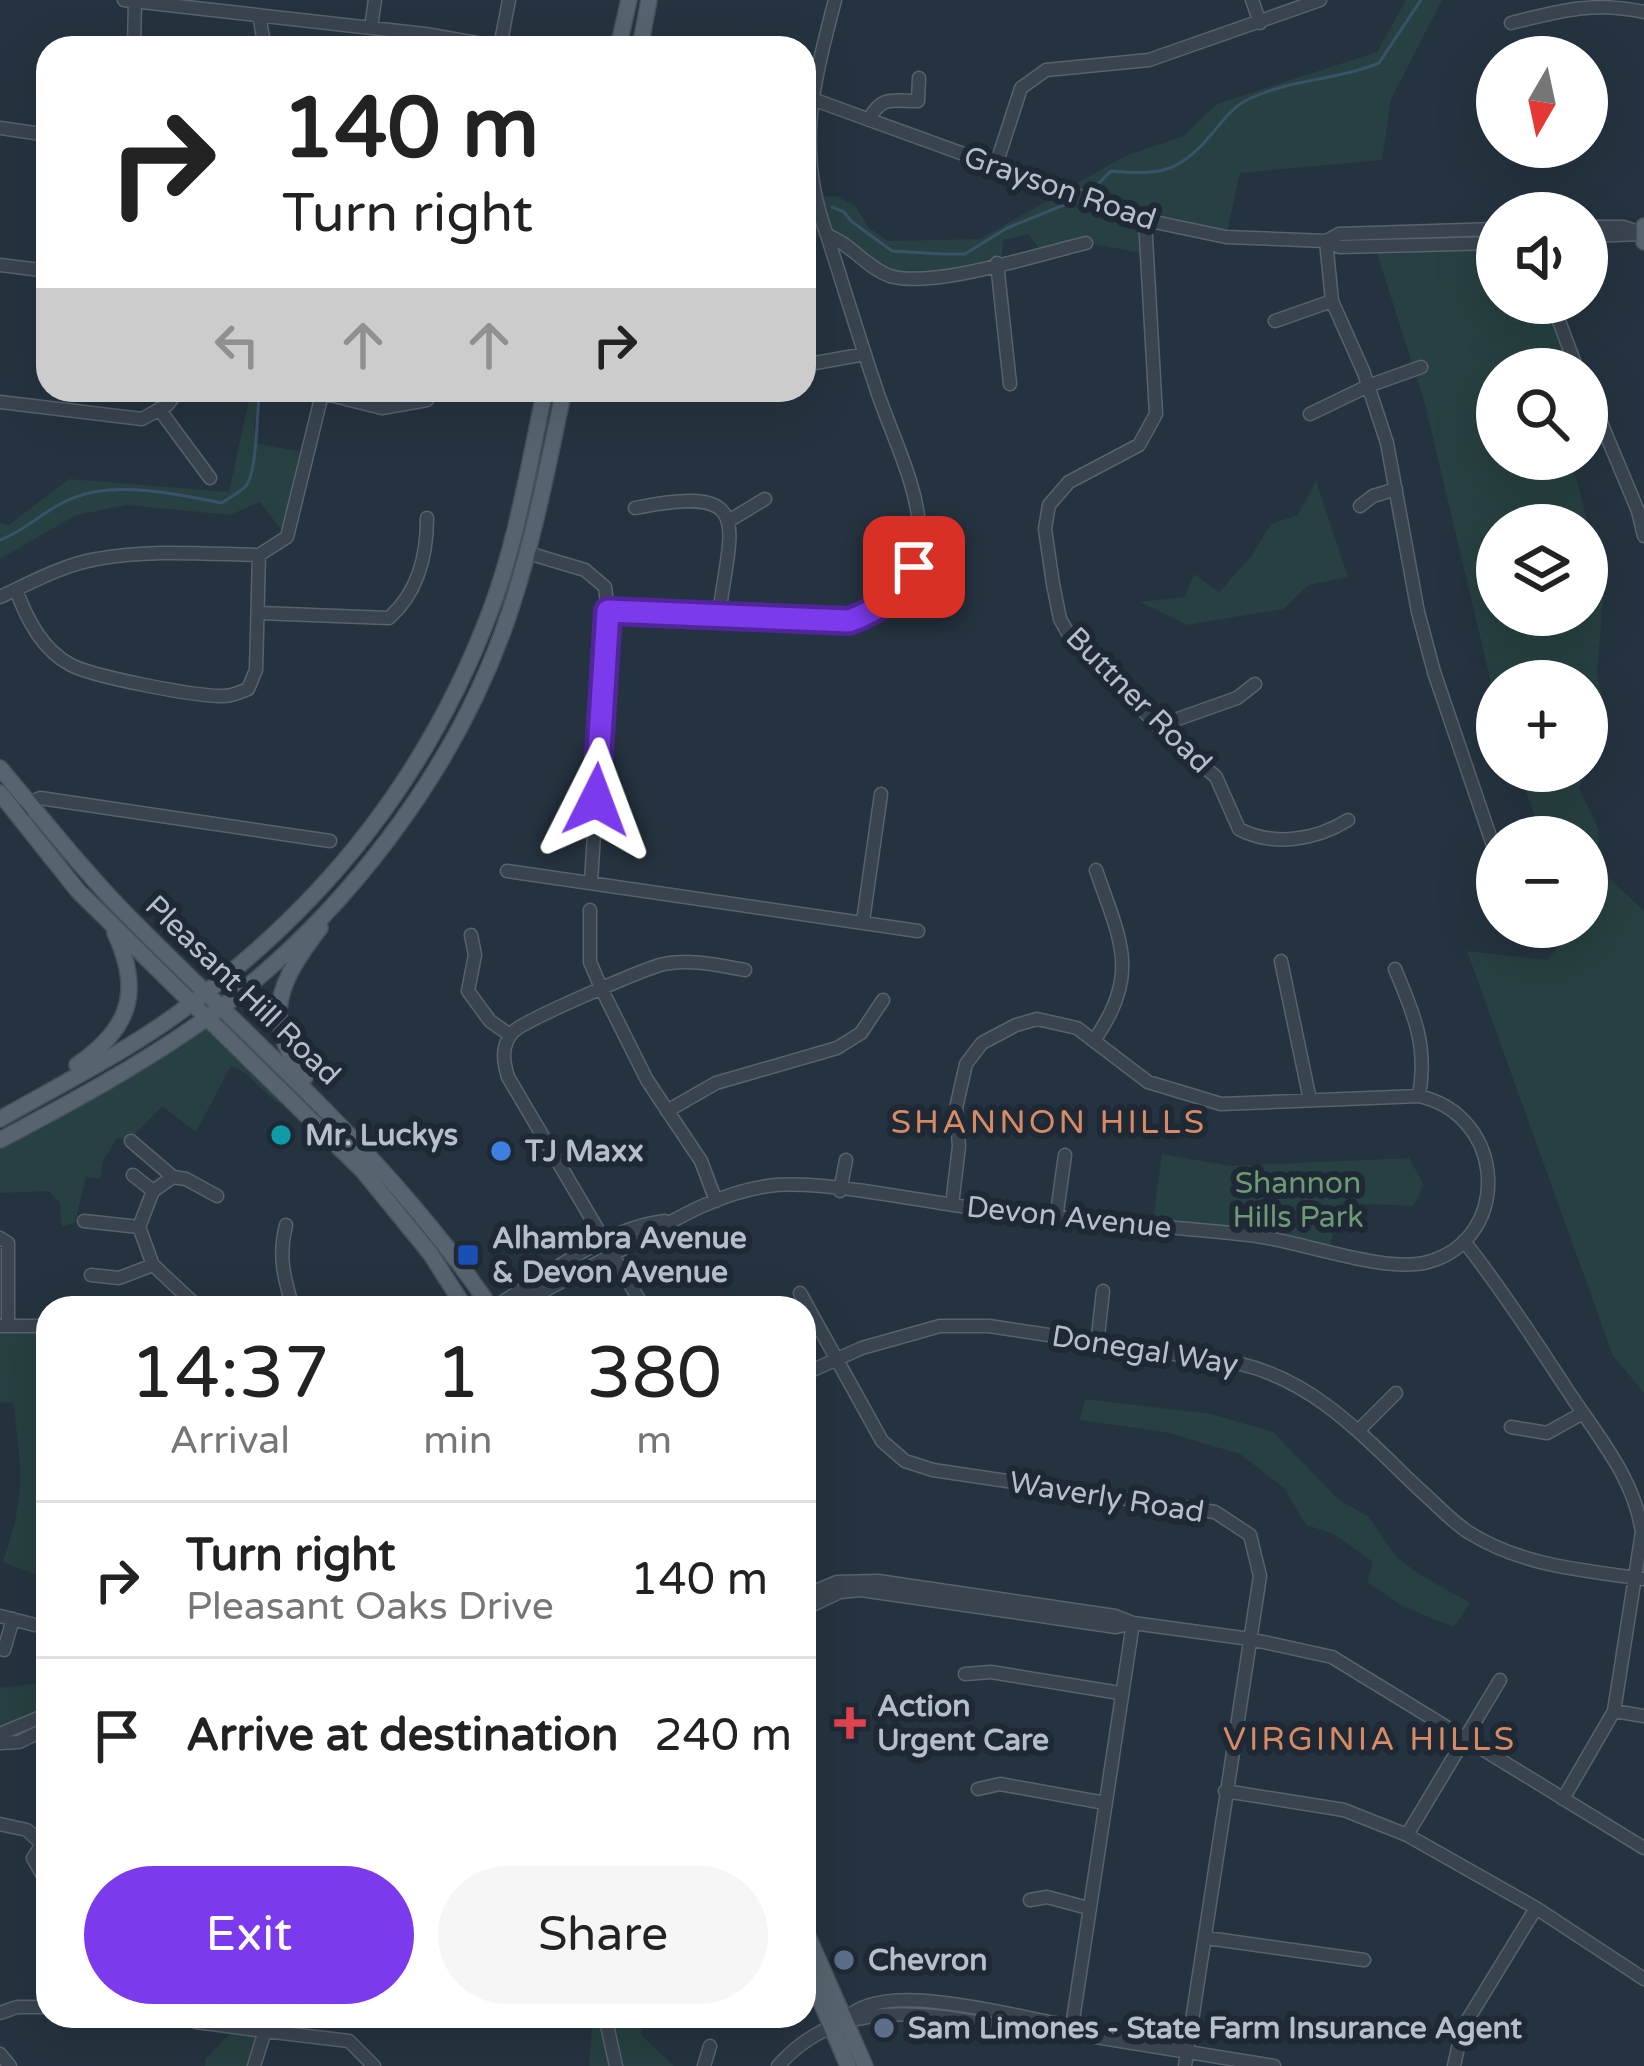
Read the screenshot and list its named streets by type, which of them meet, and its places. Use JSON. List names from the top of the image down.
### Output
{
  "streets": {
    "main road": ["Pleasant Hill Road"],
    "street": [
      "Grayson Road",
      "Buttner Road",
      "Devon Avenue",
      "Donegal Way",
      "Waverly Road"
    ]
  },
  "crossings": [
    ["Grayson Road", "Buttner Road"],
    ["Donegal Way", "Waverly Road"]
  ],
  "districts": ["SHANNON HILLS", "VIRGINIA HILLS"],
  "parks": ["Shannon Hills Park"],
  "places": {
    "other": [
      "Mr. Luckys",
      "TJ Maxx",
      "Chevron",
      "Sam Limones - State Farm Insurance Agent"
    ],
    "transit": ["Alhambra Avenue & Devon Avenue"],
    "health": ["Action Urgent Care"]
  },
  "north": "bottom",
  "page": {
    "map_buttons": ["+", "−"],
    "turn": ["140 m", "Turn right"],
    "eta": [
      "14:37",
      "Arrival",
      "1",
      "min",
      "380",
      "m"
    ],
    "list": [
      {
        "name": "Turn right",
        "note": "Pleasant Oaks Drive",
        "value": "140 m"
      },
      {
        "name": "Arrive at destination",
        "value": "240 m"
      }
    ],
    "buttons": ["Exit", "Share"]
  }
}
